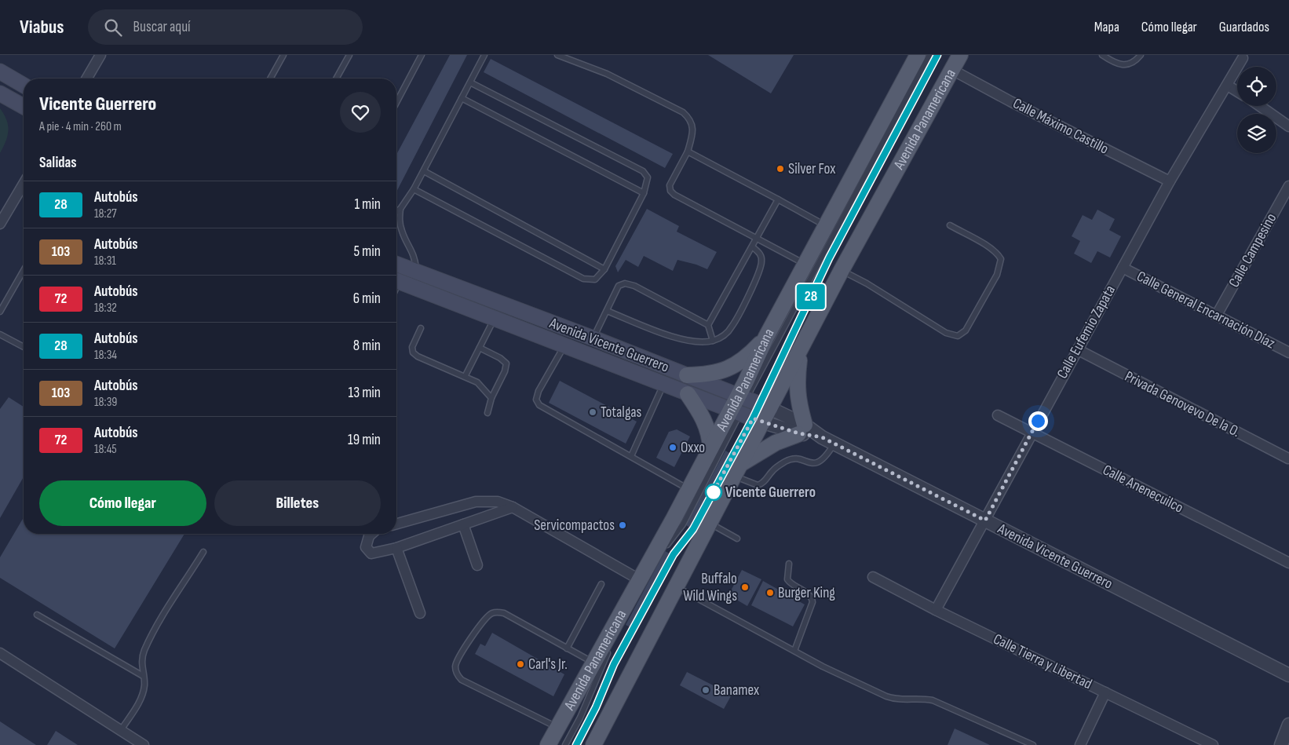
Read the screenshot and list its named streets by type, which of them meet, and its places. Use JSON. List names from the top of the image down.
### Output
{
  "streets": {
    "main road": ["Avenida Panamericana", "Avenida Vicente Guerrero"],
    "street": [
      "Calle Máximo Castillo",
      "Calle Campesino",
      "Calle General Encarnación Díaz",
      "Calle Eufemio Zapata",
      "Privada Genovevo De la O.",
      "Calle Anenecuilco",
      "Calle Tierra y Libertad"
    ]
  },
  "crossings": [
    ["Avenida Panamericana", "Calle Máximo Castillo"],
    ["Avenida Panamericana", "Avenida Vicente Guerrero"],
    ["Calle Máximo Castillo", "Calle Eufemio Zapata"],
    ["Calle Campesino", "Calle General Encarnación Díaz"],
    ["Calle General Encarnación Díaz", "Calle Eufemio Zapata"],
    ["Calle Eufemio Zapata", "Avenida Vicente Guerrero"],
    ["Calle Eufemio Zapata", "Privada Genovevo De la O."],
    ["Calle Eufemio Zapata", "Calle Anenecuilco"],
    ["Calle Eufemio Zapata", "Calle Tierra y Libertad"]
  ],
  "places": [
    "Silver Fox",
    "Totalgas",
    "Oxxo",
    "Vicente Guerrero",
    "Servicompactos",
    "Buffalo Wild Wings",
    "Burger King",
    "Carl's Jr.",
    "Banamex"
  ],
  "lines": ["bus line 28"],
  "page": {
    "header": "Viabus",
    "search": "Buscar aquí",
    "nav": ["Mapa", "Cómo llegar", "Guardados"],
    "on_map": "28",
    "heading": [
      ["Vicente Guerrero", "A pie · 4 min · 260 m"],
      "Salidas"
    ],
    "list": [
      {
        "mark": "28",
        "name": "Autobús",
        "note": "18:27",
        "value": "1 min"
      },
      {
        "mark": "103",
        "name": "Autobús",
        "note": "18:31",
        "value": "5 min"
      },
      {
        "mark": "72",
        "name": "Autobús",
        "note": "18:32",
        "value": "6 min"
      },
      {
        "mark": "28",
        "name": "Autobús",
        "note": "18:34",
        "value": "8 min"
      },
      {
        "mark": "103",
        "name": "Autobús",
        "note": "18:39",
        "value": "13 min"
      },
      {
        "mark": "72",
        "name": "Autobús",
        "note": "18:45",
        "value": "19 min"
      }
    ],
    "buttons": ["Cómo llegar", "Billetes"]
  }
}
